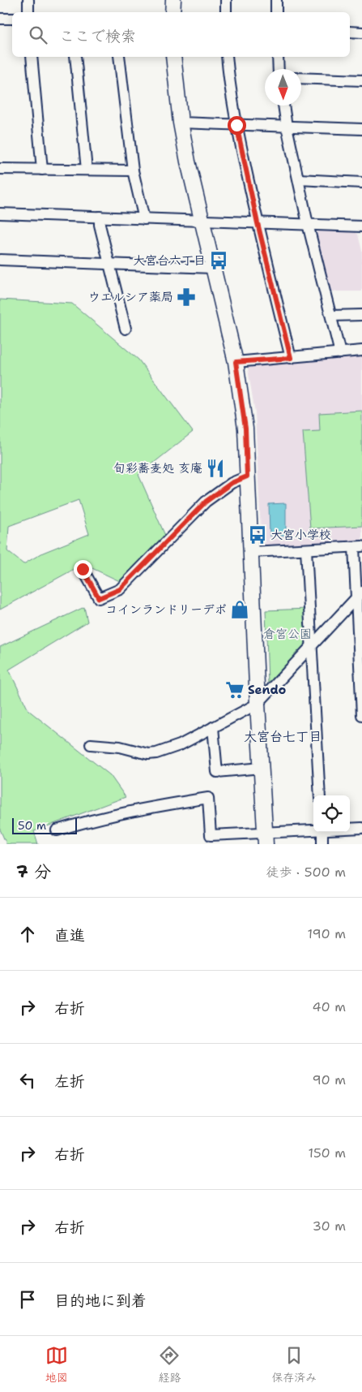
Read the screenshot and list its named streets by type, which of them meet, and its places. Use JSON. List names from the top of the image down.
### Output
{
  "districts": ["大宮台七丁目"],
  "parks": ["倉宮公園"],
  "places": {
    "bus stop": ["大宮台六丁目", "大宮小学校"],
    "pharmacy": ["ウエルシア薬局"],
    "restaurant": ["旬彩蕎麦処 亥庵"],
    "shop": ["コインランドリーデポ"],
    "supermarket": ["Sendo"]
  },
  "scale_bar": "50 m",
  "north": "bottom",
  "page": {
    "search": "ここで検索",
    "scale": "50 m",
    "heading": ["7 分", "徒歩 · 500 m"],
    "list": [
      ["直進", "190 m"],
      ["右折", "40 m"],
      ["左折", "90 m"],
      ["右折", "150 m"],
      ["右折", "30 m"],
      "目的地に到着"
    ],
    "nav": ["地図", "経路", "保存済み"]
  }
}
